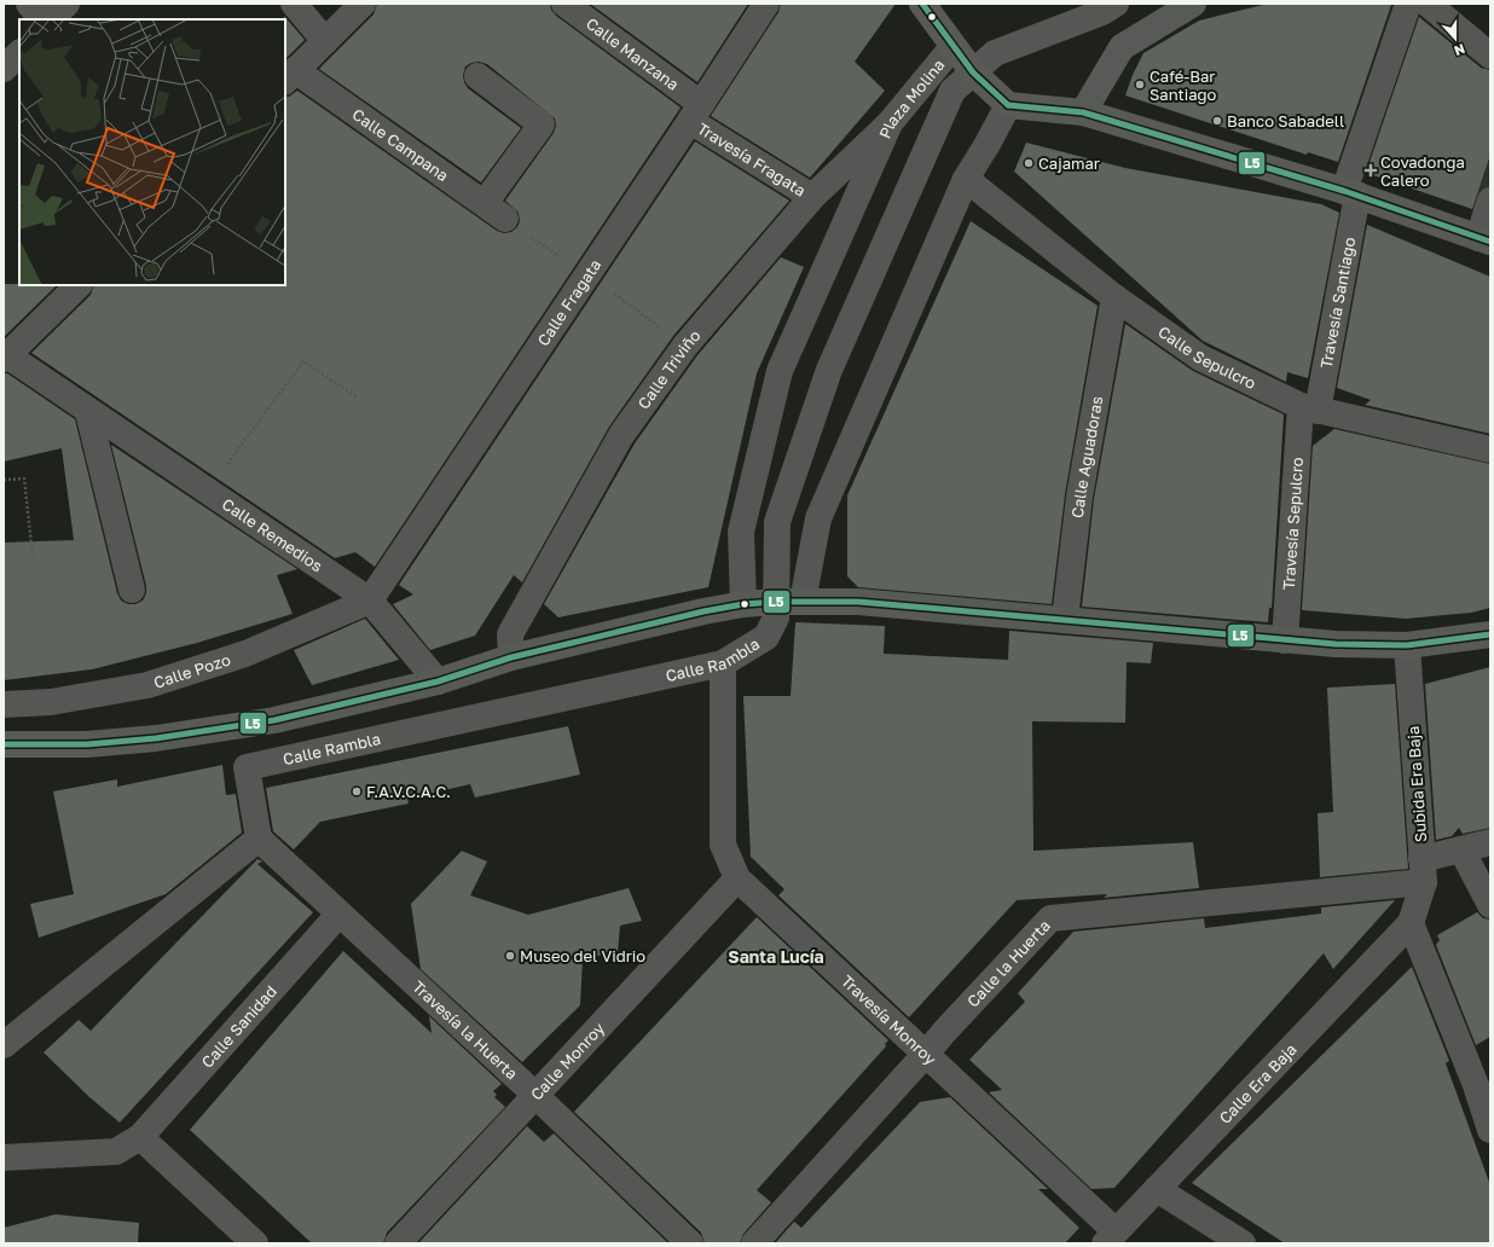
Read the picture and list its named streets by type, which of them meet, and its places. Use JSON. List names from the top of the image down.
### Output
{
  "streets": {
    "street": [
      "Calle Manzana",
      "Plaza Molina",
      "Calle Campana",
      "Travesía Fragata",
      "Calle Fragata",
      "Travesía Santiago",
      "Calle Sepulcro",
      "Calle Triviño",
      "Calle Aguadoras",
      "Travesía Sepulcro",
      "Calle Remedios",
      "Calle Rambla",
      "Calle Pozo",
      "Subida Era Baja",
      "Calle la Huerta",
      "Travesía Monroy",
      "Calle Sanidad",
      "Travesía la Huerta",
      "Calle Monroy",
      "Calle Era Baja"
    ]
  },
  "crossings": [
    ["Calle Manzana", "Travesía Fragata"],
    ["Calle Manzana", "Calle Fragata"],
    ["Plaza Molina", "Calle Triviño"],
    ["Plaza Molina", "Calle Rambla"],
    ["Travesía Fragata", "Calle Fragata"],
    ["Travesía Fragata", "Calle Triviño"],
    ["Calle Fragata", "Calle Remedios"],
    ["Calle Fragata", "Calle Pozo"],
    ["Travesía Santiago", "Calle Sepulcro"],
    ["Travesía Santiago", "Travesía Sepulcro"],
    ["Calle Sepulcro", "Calle Aguadoras"],
    ["Calle Sepulcro", "Travesía Sepulcro"],
    ["Calle Remedios", "Calle Pozo"],
    ["Calle Rambla", "Travesía Monroy"],
    ["Calle Rambla", "Travesía la Huerta"],
    ["Subida Era Baja", "Calle la Huerta"],
    ["Subida Era Baja", "Calle Era Baja"],
    ["Calle la Huerta", "Travesía Monroy"],
    ["Travesía Monroy", "Calle Monroy"],
    ["Travesía Monroy", "Calle Era Baja"],
    ["Calle Sanidad", "Travesía la Huerta"],
    ["Travesía la Huerta", "Calle Monroy"]
  ],
  "districts": ["Santa Lucía"],
  "places": {
    "other": [
      "Café-Bar Santiago",
      "Banco Sabadell",
      "Cajamar",
      "F.A.V.C.A.C.",
      "Museo del Vidrio"
    ],
    "health": ["Covadonga Calero"]
  },
  "lines": ["transit line L5"],
  "north": "bottom"
}
